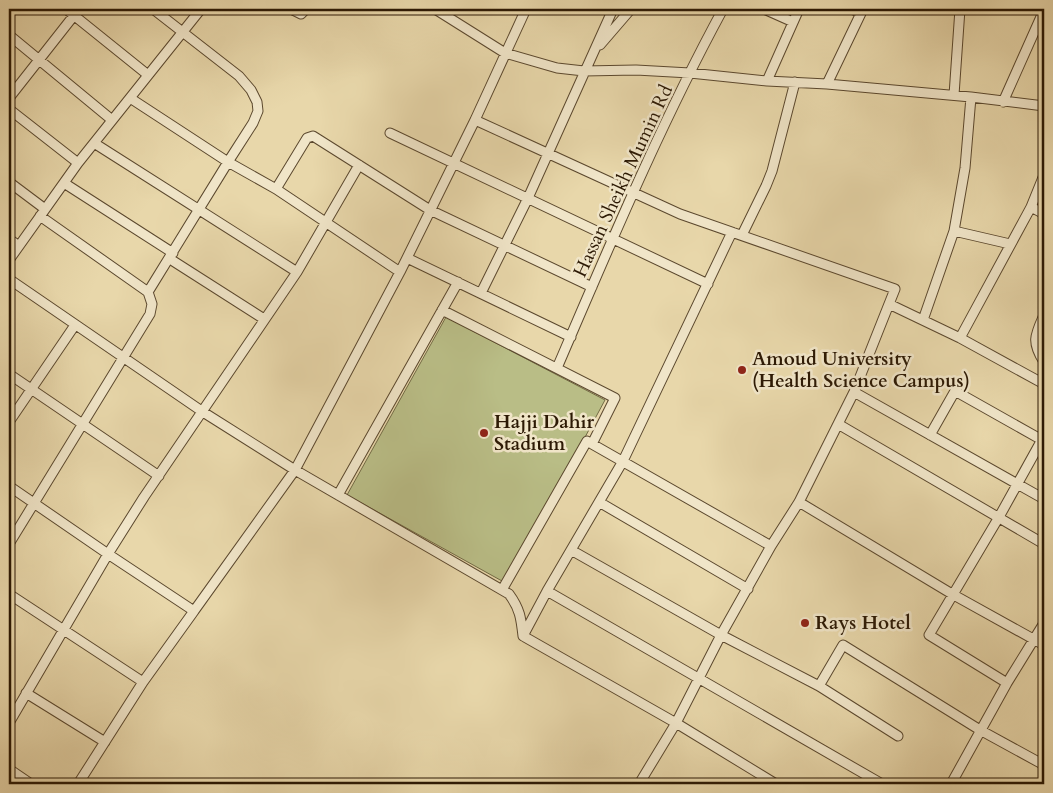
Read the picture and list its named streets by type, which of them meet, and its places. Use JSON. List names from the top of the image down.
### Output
{
  "streets": {
    "street": ["Hassan Sheikh Mumin Rd"]
  },
  "places": ["Amoud University (Health Science Campus)", "Hajji Dahir Stadium", "Rays Hotel"]
}
